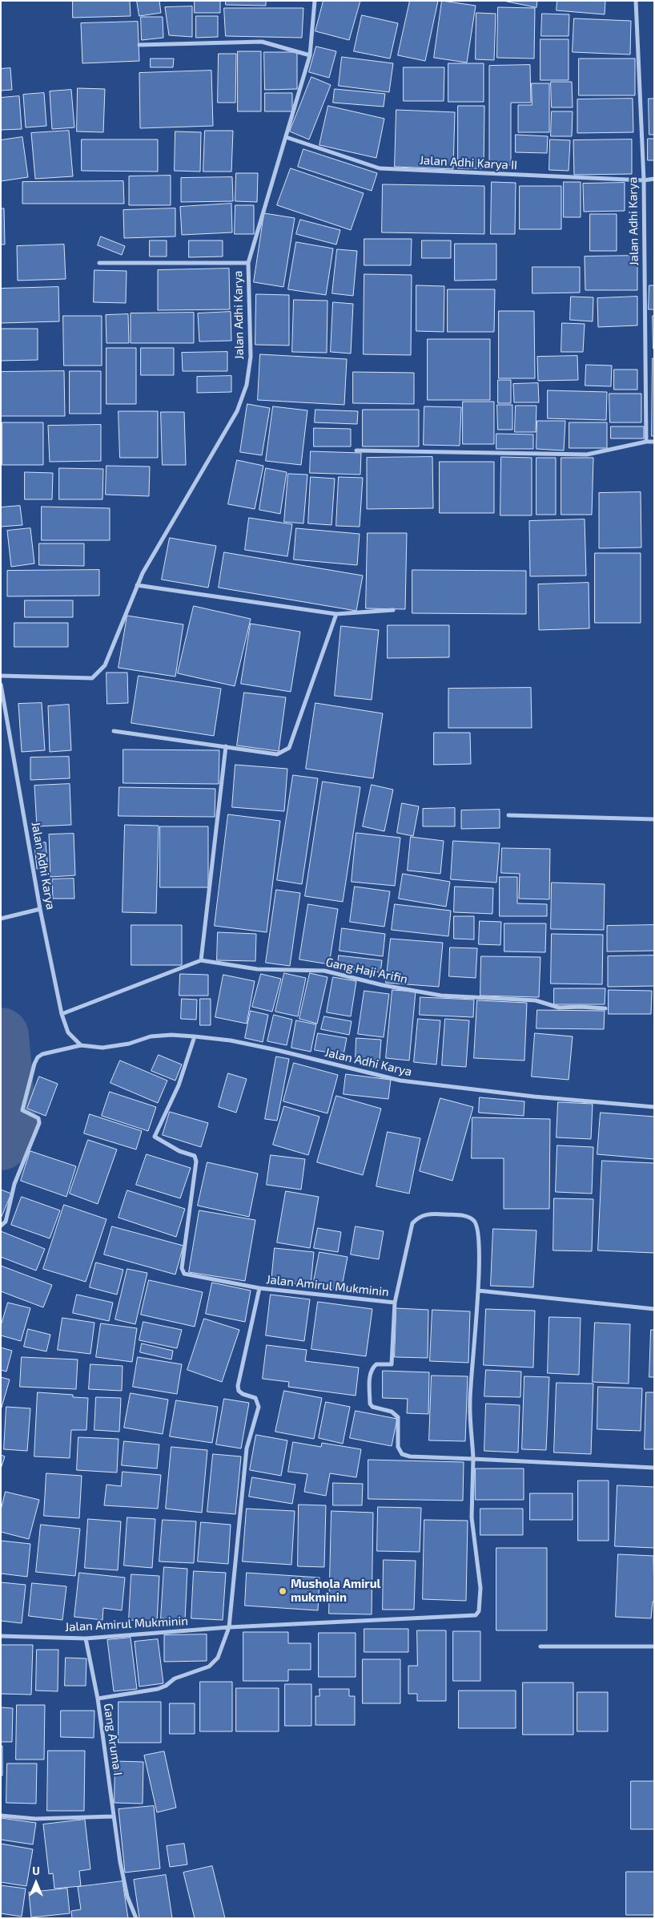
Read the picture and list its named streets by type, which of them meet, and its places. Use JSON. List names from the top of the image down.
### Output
{
  "streets": {
    "street": [
      "Jalan Adhi Karya II",
      "Jalan Adhi Karya",
      "Gang Haji Arifin",
      "Jalan Amirul Mukminin",
      "Gang Aruma I"
    ]
  },
  "crossings": [
    ["Jalan Adhi Karya II", "Jalan Adhi Karya"],
    ["Jalan Amirul Mukminin", "Gang Aruma I"]
  ],
  "places": ["Mushola Amirul mukminin"],
  "north": "top"
}
